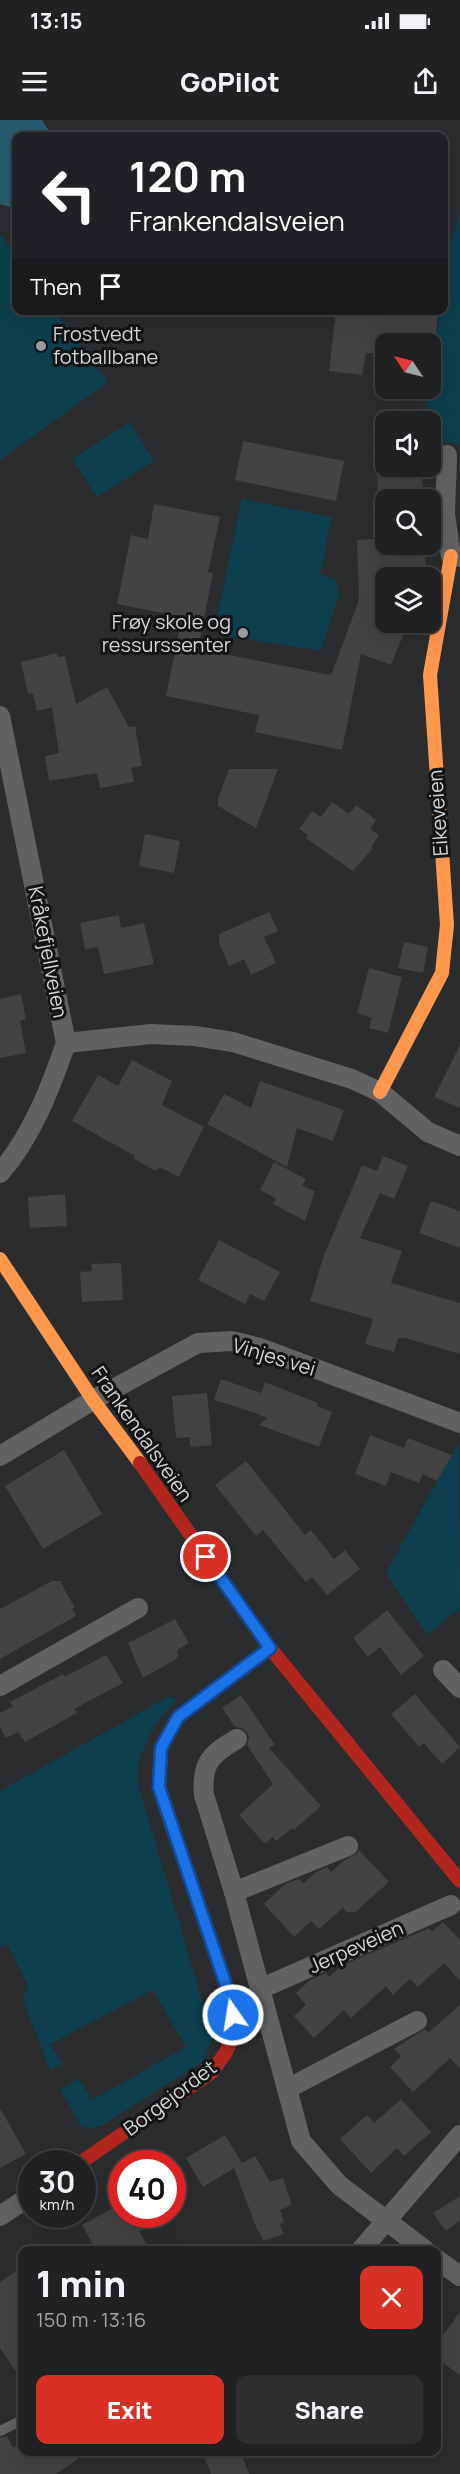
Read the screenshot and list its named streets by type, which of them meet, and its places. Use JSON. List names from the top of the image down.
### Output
{
  "streets": {
    "street": [
      "Eikeveien",
      "Kråkefjellveien",
      "Vinjes vei",
      "Frankendalsveien",
      "Jerpeveien",
      "Borgejordet"
    ]
  },
  "crossings": [
    ["Vinjes vei", "Frankendalsveien"],
    ["Frankendalsveien", "Borgejordet"]
  ],
  "places": ["Frostvedt fotballbane", "Frøy skole og ressurssenter"],
  "north": "top left",
  "page": {
    "status": "13:15",
    "header": "GoPilot",
    "turn": ["120 m", "Frankendalsveien"],
    "then": "Then",
    "speed": "30 km/h",
    "limit": "40",
    "heading": ["1 min", "150 m · 13:16"],
    "buttons": ["Exit", "Share"]
  }
}
